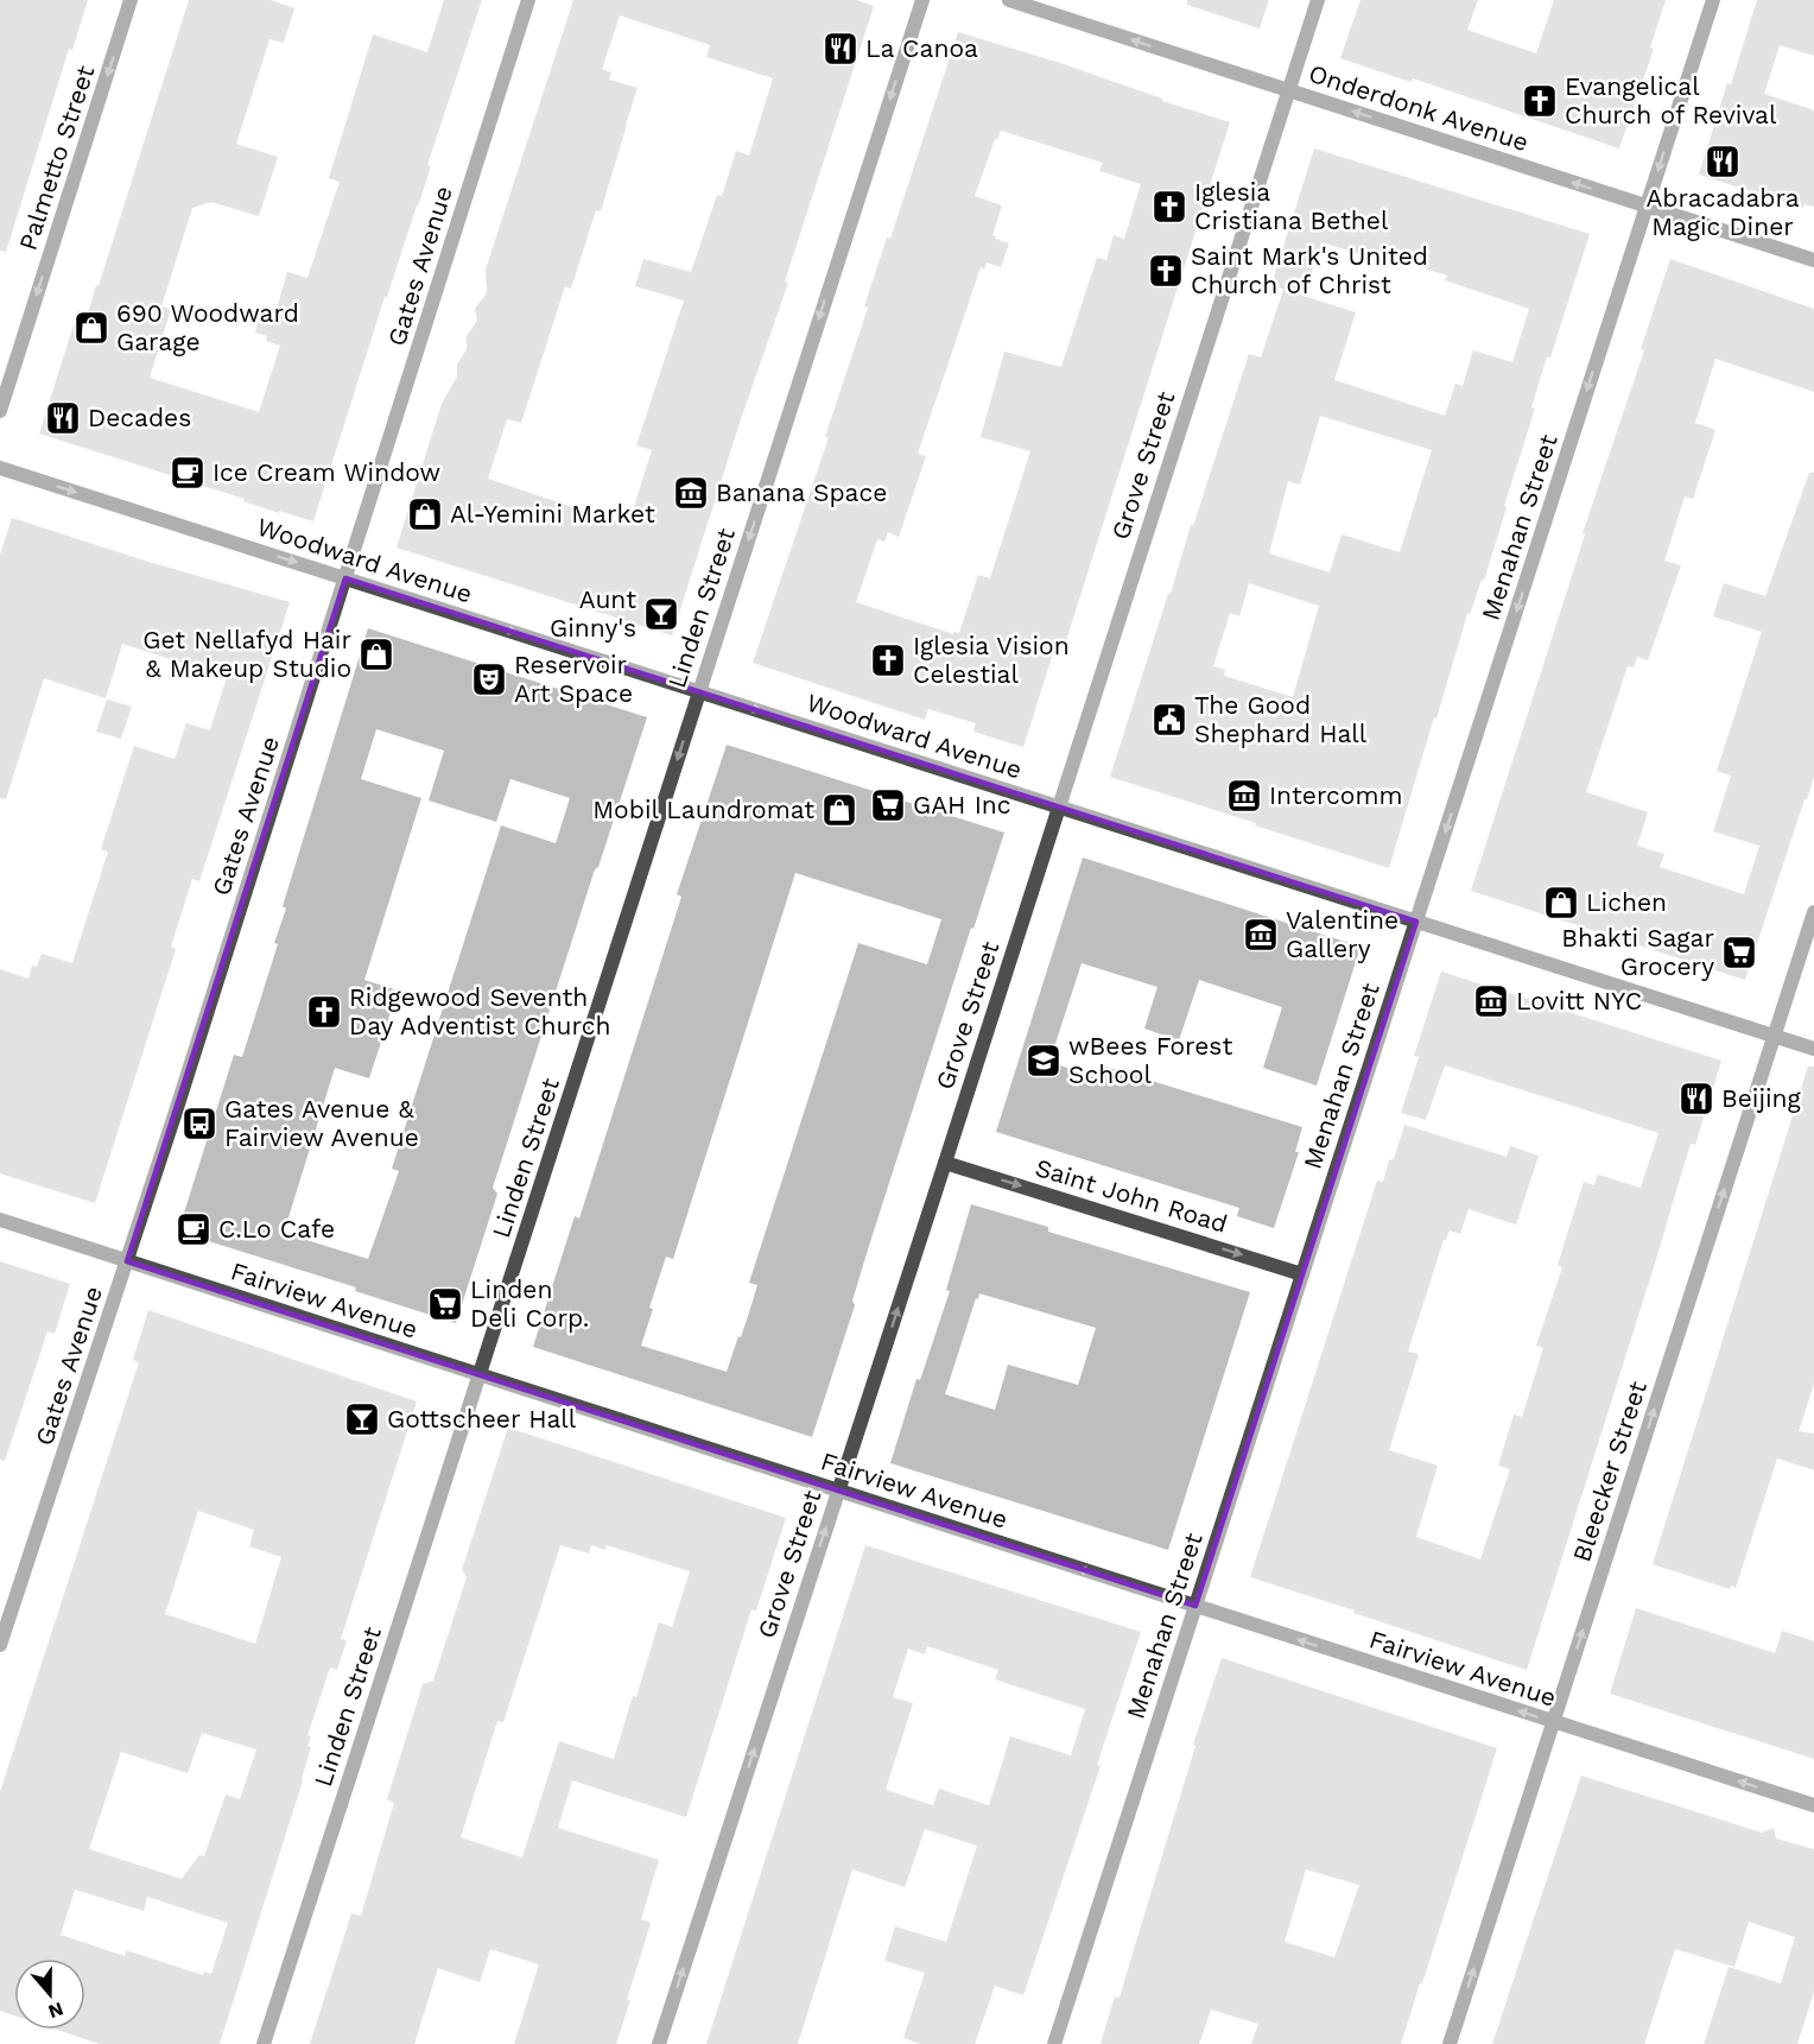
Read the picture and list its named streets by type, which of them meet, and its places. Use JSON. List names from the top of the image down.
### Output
{
  "streets": {
    "street": [
      "Onderdonk Avenue",
      "Palmetto Street",
      "Gates Avenue",
      "Grove Street",
      "Menahan Street",
      "Woodward Avenue",
      "Linden Street",
      "Saint John Road",
      "Fairview Avenue",
      "Bleecker Street"
    ]
  },
  "crossings": [
    ["Onderdonk Avenue", "Grove Street"],
    ["Onderdonk Avenue", "Menahan Street"],
    ["Gates Avenue", "Woodward Avenue"],
    ["Gates Avenue", "Fairview Avenue"],
    ["Grove Street", "Woodward Avenue"],
    ["Grove Street", "Saint John Road"],
    ["Grove Street", "Fairview Avenue"],
    ["Menahan Street", "Woodward Avenue"],
    ["Menahan Street", "Saint John Road"],
    ["Menahan Street", "Fairview Avenue"],
    ["Woodward Avenue", "Linden Street"],
    ["Woodward Avenue", "Bleecker Street"],
    ["Linden Street", "Fairview Avenue"],
    ["Fairview Avenue", "Bleecker Street"]
  ],
  "one_way": [
    "Onderdonk Avenue",
    "Palmetto Street",
    "Grove Street",
    "Menahan Street",
    "Woodward Avenue",
    "Linden Street",
    "Saint John Road",
    "Fairview Avenue",
    "Bleecker Street"
  ],
  "places": {
    "restaurant": [
      "La Canoa",
      "Abracadabra Magic Diner",
      "Decades",
      "Beijing"
    ],
    "church": [
      "Evangelical Church of Revival",
      "Iglesia Cristiana Bethel",
      "Saint Mark's United Church of Christ",
      "Iglesia Vision Celestial",
      "Ridgewood Seventh Day Adventist Church"
    ],
    "shop": [
      "690 Woodward Garage",
      "Al-Yemini Market",
      "Get Nellafyd Hair & Makeup Studio",
      "Mobil Laundromat",
      "Lichen"
    ],
    "cafe": ["Ice Cream Window", "C.Lo Cafe"],
    "museum": [
      "Banana Space",
      "Intercomm",
      "Valentine Gallery",
      "Lovitt NYC"
    ],
    "bar": ["Aunt Ginny's", "Gottscheer Hall"],
    "theatre": ["Reservoir Art Space"],
    "public building": ["The Good Shephard Hall"],
    "supermarket": ["GAH Inc", "Bhakti Sagar Grocery", "Linden Deli Corp."],
    "school or university": ["wBees Forest School"],
    "bus stop": ["Gates Avenue & Fairview Avenue"]
  },
  "north": "bottom"
}
